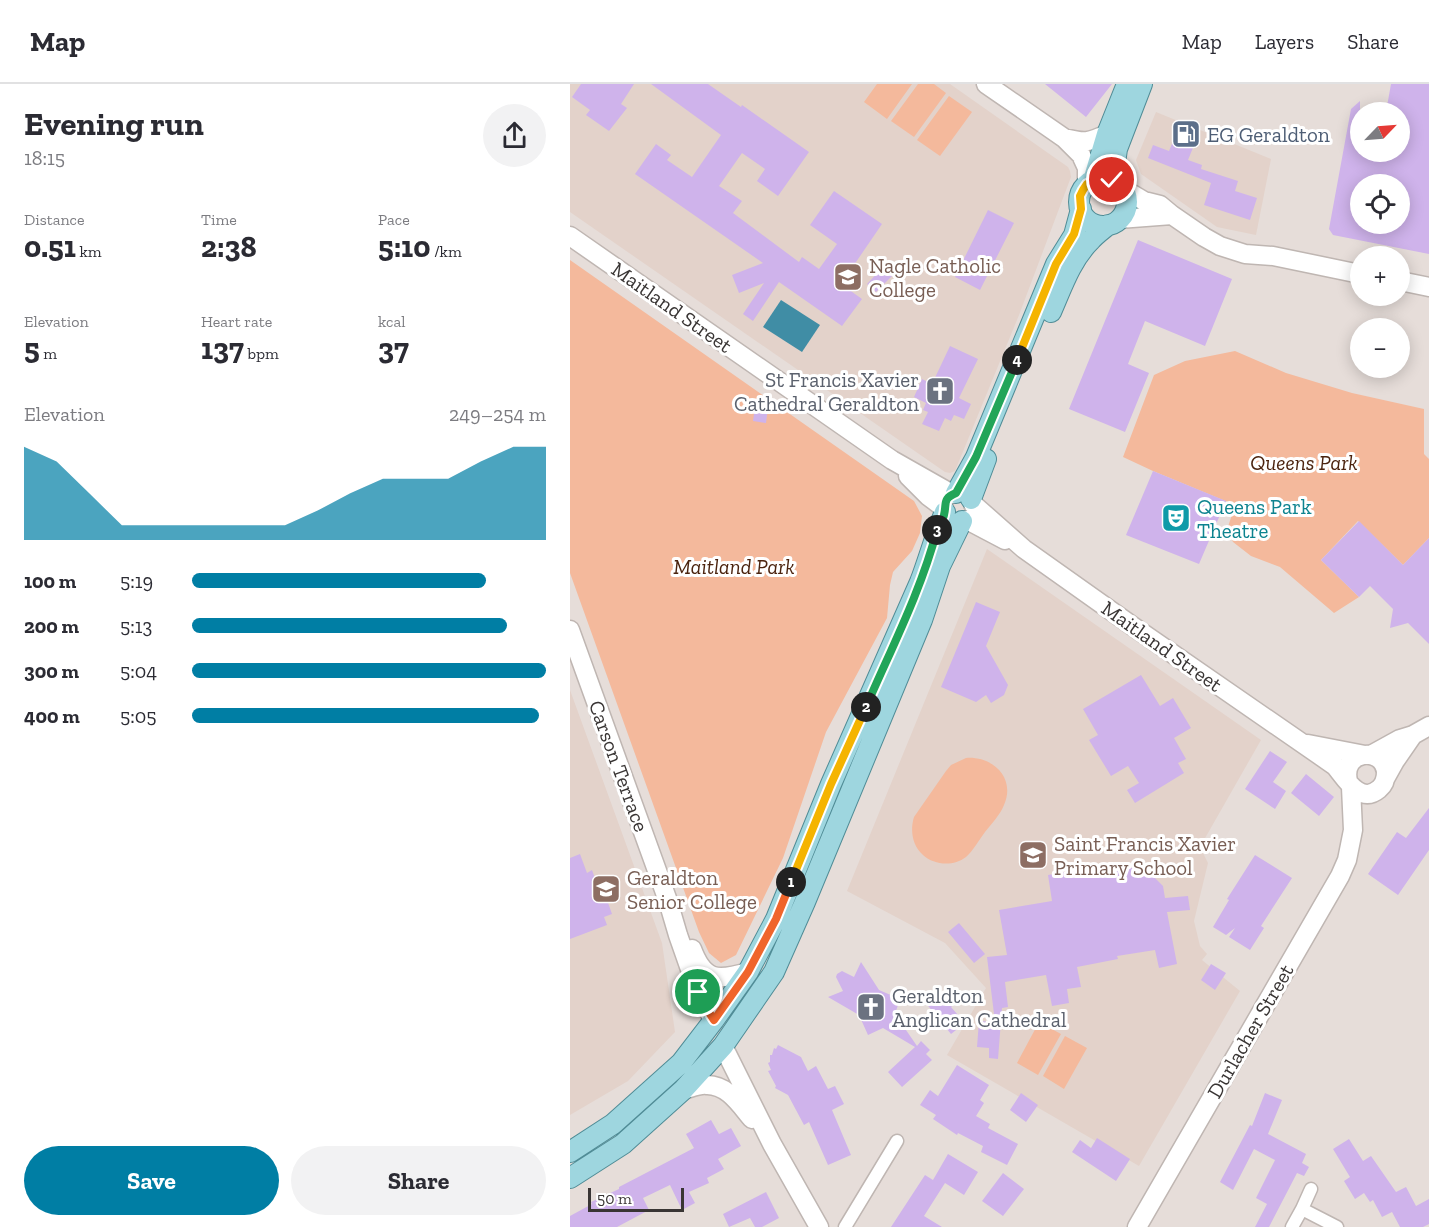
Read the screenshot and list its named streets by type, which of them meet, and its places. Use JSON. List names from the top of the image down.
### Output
{
  "streets": {
    "main road": ["Maitland Street", "Carson Terrace", "Durlacher Street"]
  },
  "crossings": [
    ["Maitland Street", "Durlacher Street"]
  ],
  "parks": ["Queens Park", "Maitland Park"],
  "places": {
    "fuel station": ["EG Geraldton"],
    "school or university": ["Nagle Catholic College", "Saint Francis Xavier Primary School", "Geraldton Senior College"],
    "church": ["St Francis Xavier Cathedral Geraldton", "Geraldton Anglican Cathedral"],
    "theatre": ["Queens Park Theatre"]
  },
  "scale_bar": "50 m",
  "north": "top right",
  "page": {
    "header": "Map",
    "nav": ["Map", "Layers", "Share"],
    "heading": ["Evening run", "18:15"],
    "map_buttons": ["+", "−"],
    "stats": [
      ["Distance", "0.51 km"],
      ["Time", "2:38"],
      ["Pace", "5:10 /km"],
      ["Elevation", "5 m"],
      ["Heart rate", "137 bpm"],
      ["kcal", "37"]
    ],
    "pins": [
      "4",
      "3",
      "2",
      "1"
    ],
    "chart": ["Elevation", "249–254 m"],
    "list": [
      {
        "name": "100 m",
        "note": "5:19"
      },
      {
        "name": "200 m",
        "note": "5:13"
      },
      {
        "name": "300 m",
        "note": "5:04"
      },
      {
        "name": "400 m",
        "note": "5:05"
      }
    ],
    "buttons": ["Save", "Share"],
    "scale": "50 m"
  }
}
